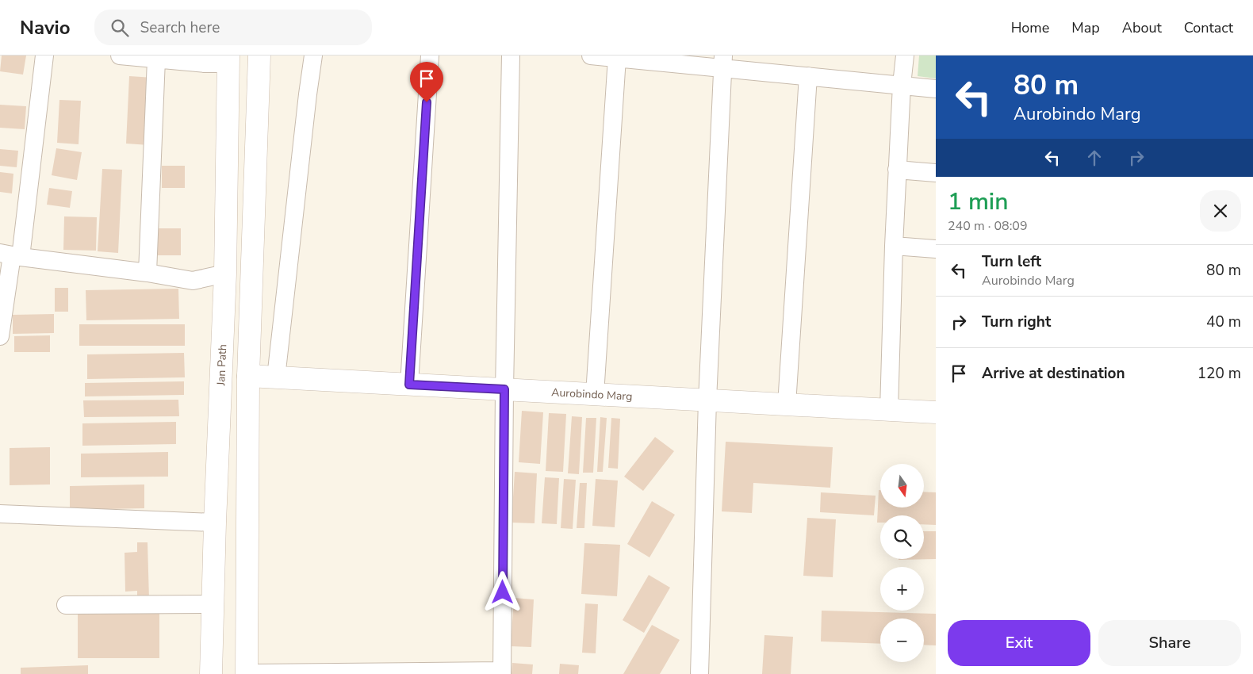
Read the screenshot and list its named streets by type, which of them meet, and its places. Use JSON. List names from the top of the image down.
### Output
{
  "streets": {
    "main road": ["Jan Path", "Aurobindo Marg"]
  },
  "north": "bottom",
  "page": {
    "header": "Navio",
    "search": "Search here",
    "nav": [
      "Home",
      "Map",
      "About",
      "Contact"
    ],
    "turn": ["80 m", "Aurobindo Marg"],
    "heading": ["1 min", "240 m · 08:09"],
    "list": [
      {
        "name": "Turn left",
        "note": "Aurobindo Marg",
        "value": "80 m"
      },
      {
        "name": "Turn right",
        "value": "40 m"
      },
      {
        "name": "Arrive at destination",
        "value": "120 m"
      }
    ],
    "map_buttons": ["+", "−"],
    "buttons": ["Exit", "Share"]
  }
}
